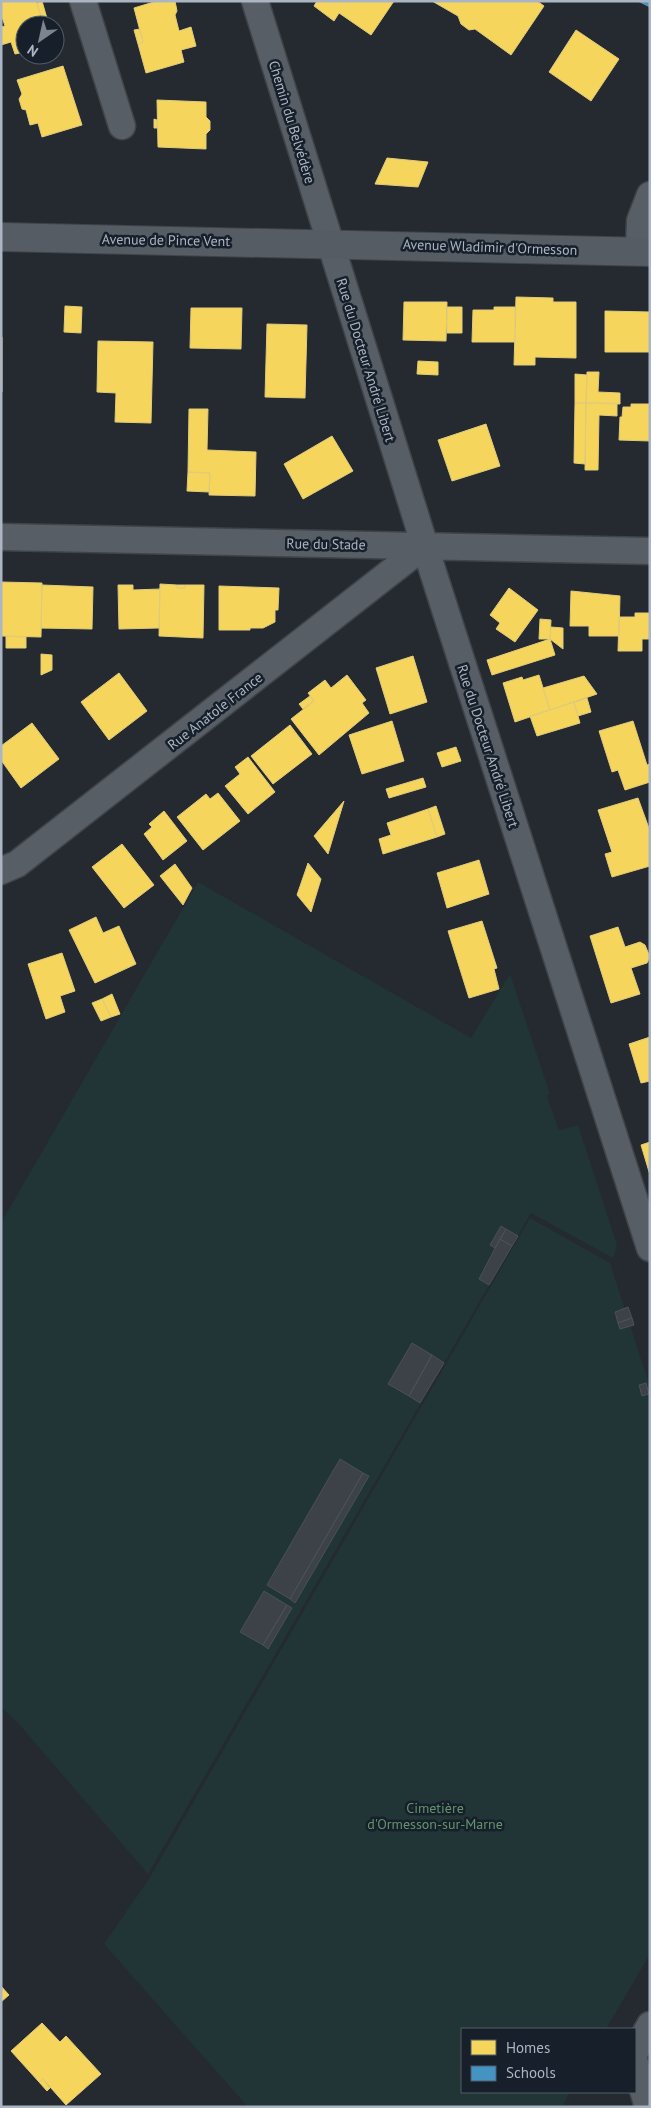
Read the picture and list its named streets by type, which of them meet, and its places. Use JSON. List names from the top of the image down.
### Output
{
  "streets": {
    "main road": ["Avenue de Pince Vent", "Avenue Wladimir d'Ormesson"],
    "street": [
      "Chemin du Belvédère",
      "Rue du Docteur André Libert",
      "Rue du Stade",
      "Rue Anatole France"
    ]
  },
  "crossings": [
    ["Chemin du Belvédère", "Avenue de Pince Vent"],
    ["Chemin du Belvédère", "Avenue Wladimir d'Ormesson"],
    ["Chemin du Belvédère", "Rue du Docteur André Libert"],
    ["Avenue de Pince Vent", "Avenue Wladimir d'Ormesson"],
    ["Avenue de Pince Vent", "Rue du Docteur André Libert"],
    ["Avenue Wladimir d'Ormesson", "Rue du Docteur André Libert"],
    ["Rue du Docteur André Libert", "Rue du Stade"],
    ["Rue du Docteur André Libert", "Rue Anatole France"],
    ["Rue du Stade", "Rue Anatole France"]
  ],
  "parks": ["Cimetière d'Ormesson-sur-Marne"],
  "legend": ["Homes", "Schools"],
  "north": "bottom left"
}
